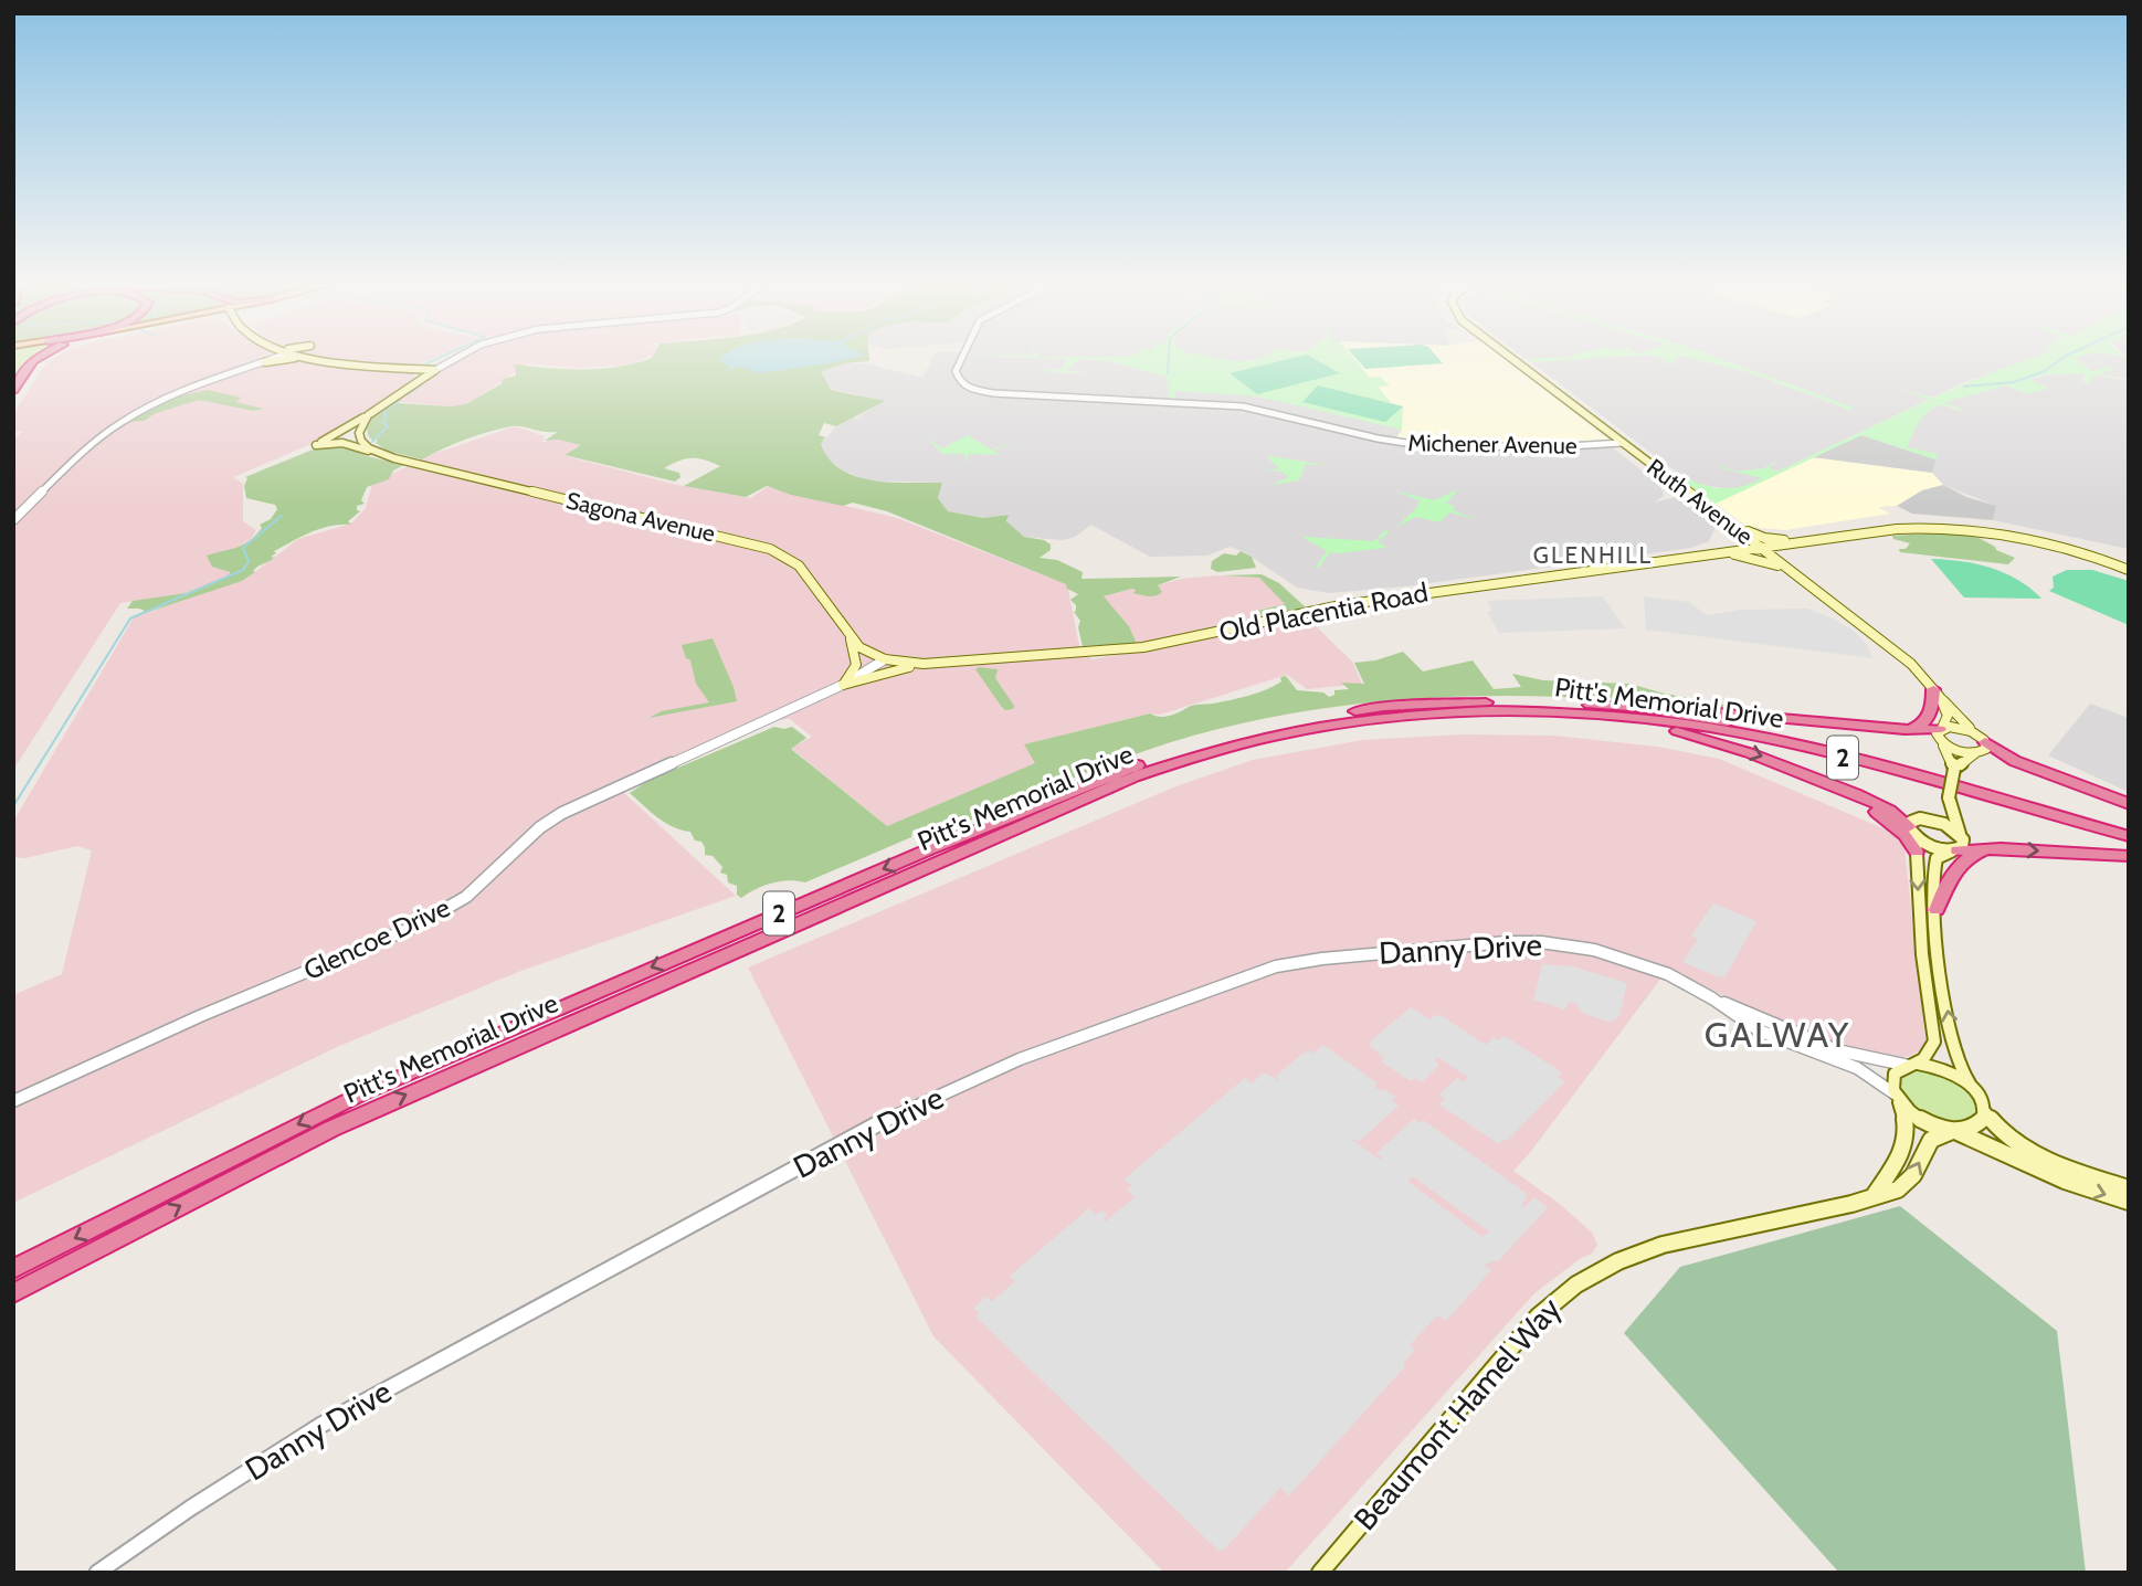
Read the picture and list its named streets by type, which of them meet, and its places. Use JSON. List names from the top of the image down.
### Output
{
  "streets": {
    "highway": ["Pitt's Memorial Drive", "2"],
    "main road": [
      "Ruth Avenue",
      "Sagona Avenue",
      "Old Placentia Road",
      "Beaumont Hamel Way"
    ],
    "street": ["Michener Avenue", "Glencoe Drive", "Danny Drive"]
  },
  "crossings": [
    ["Michener Avenue", "Ruth Avenue"],
    ["Ruth Avenue", "Old Placentia Road"],
    ["Sagona Avenue", "Old Placentia Road"],
    ["Sagona Avenue", "Glencoe Drive"],
    ["Old Placentia Road", "Glencoe Drive"]
  ],
  "districts": ["GLENHILL", "GALWAY"]
}
